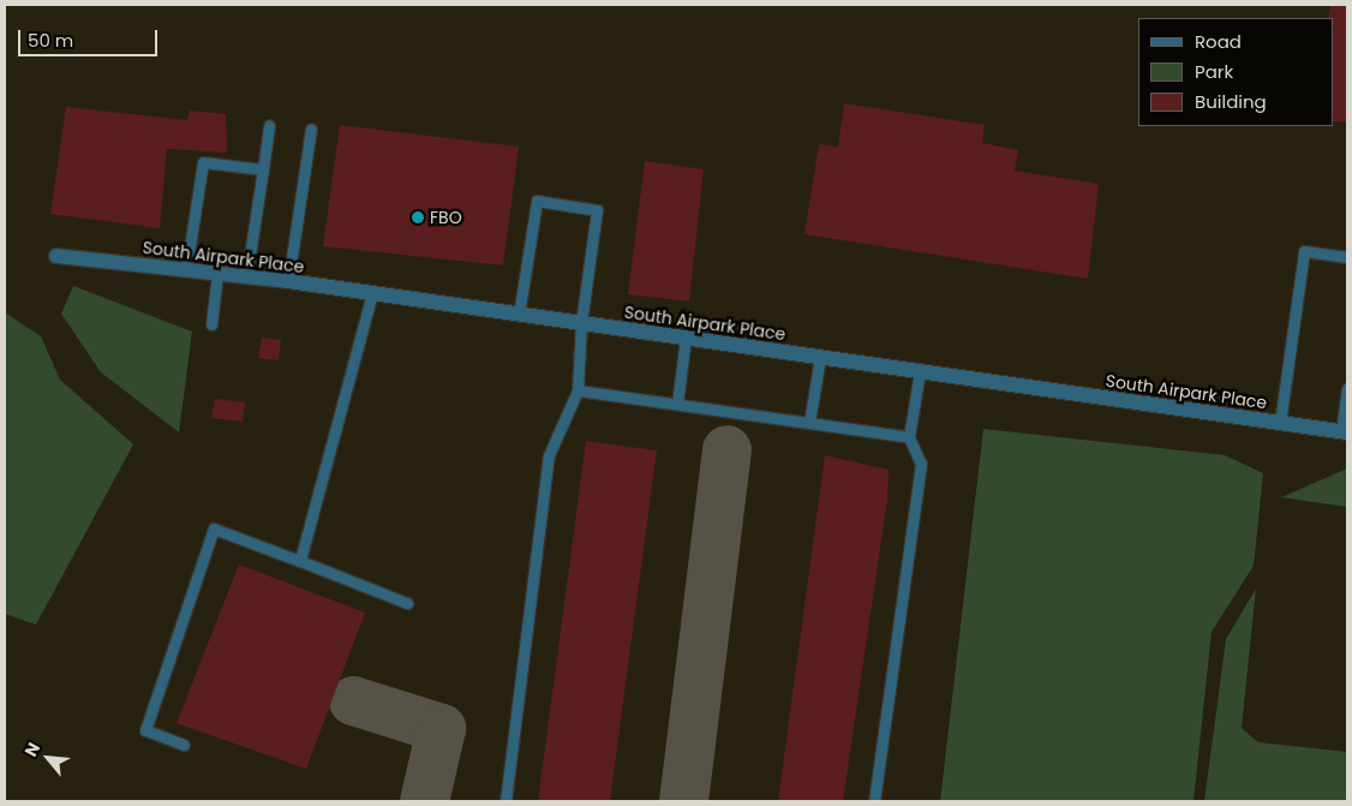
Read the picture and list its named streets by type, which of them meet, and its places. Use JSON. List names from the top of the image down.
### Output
{
  "streets": {
    "street": ["South Airpark Place"]
  },
  "places": ["FBO"],
  "legend": ["Road", "Park", "Building"],
  "scale_bar": "50 m",
  "north": "top left"
}
